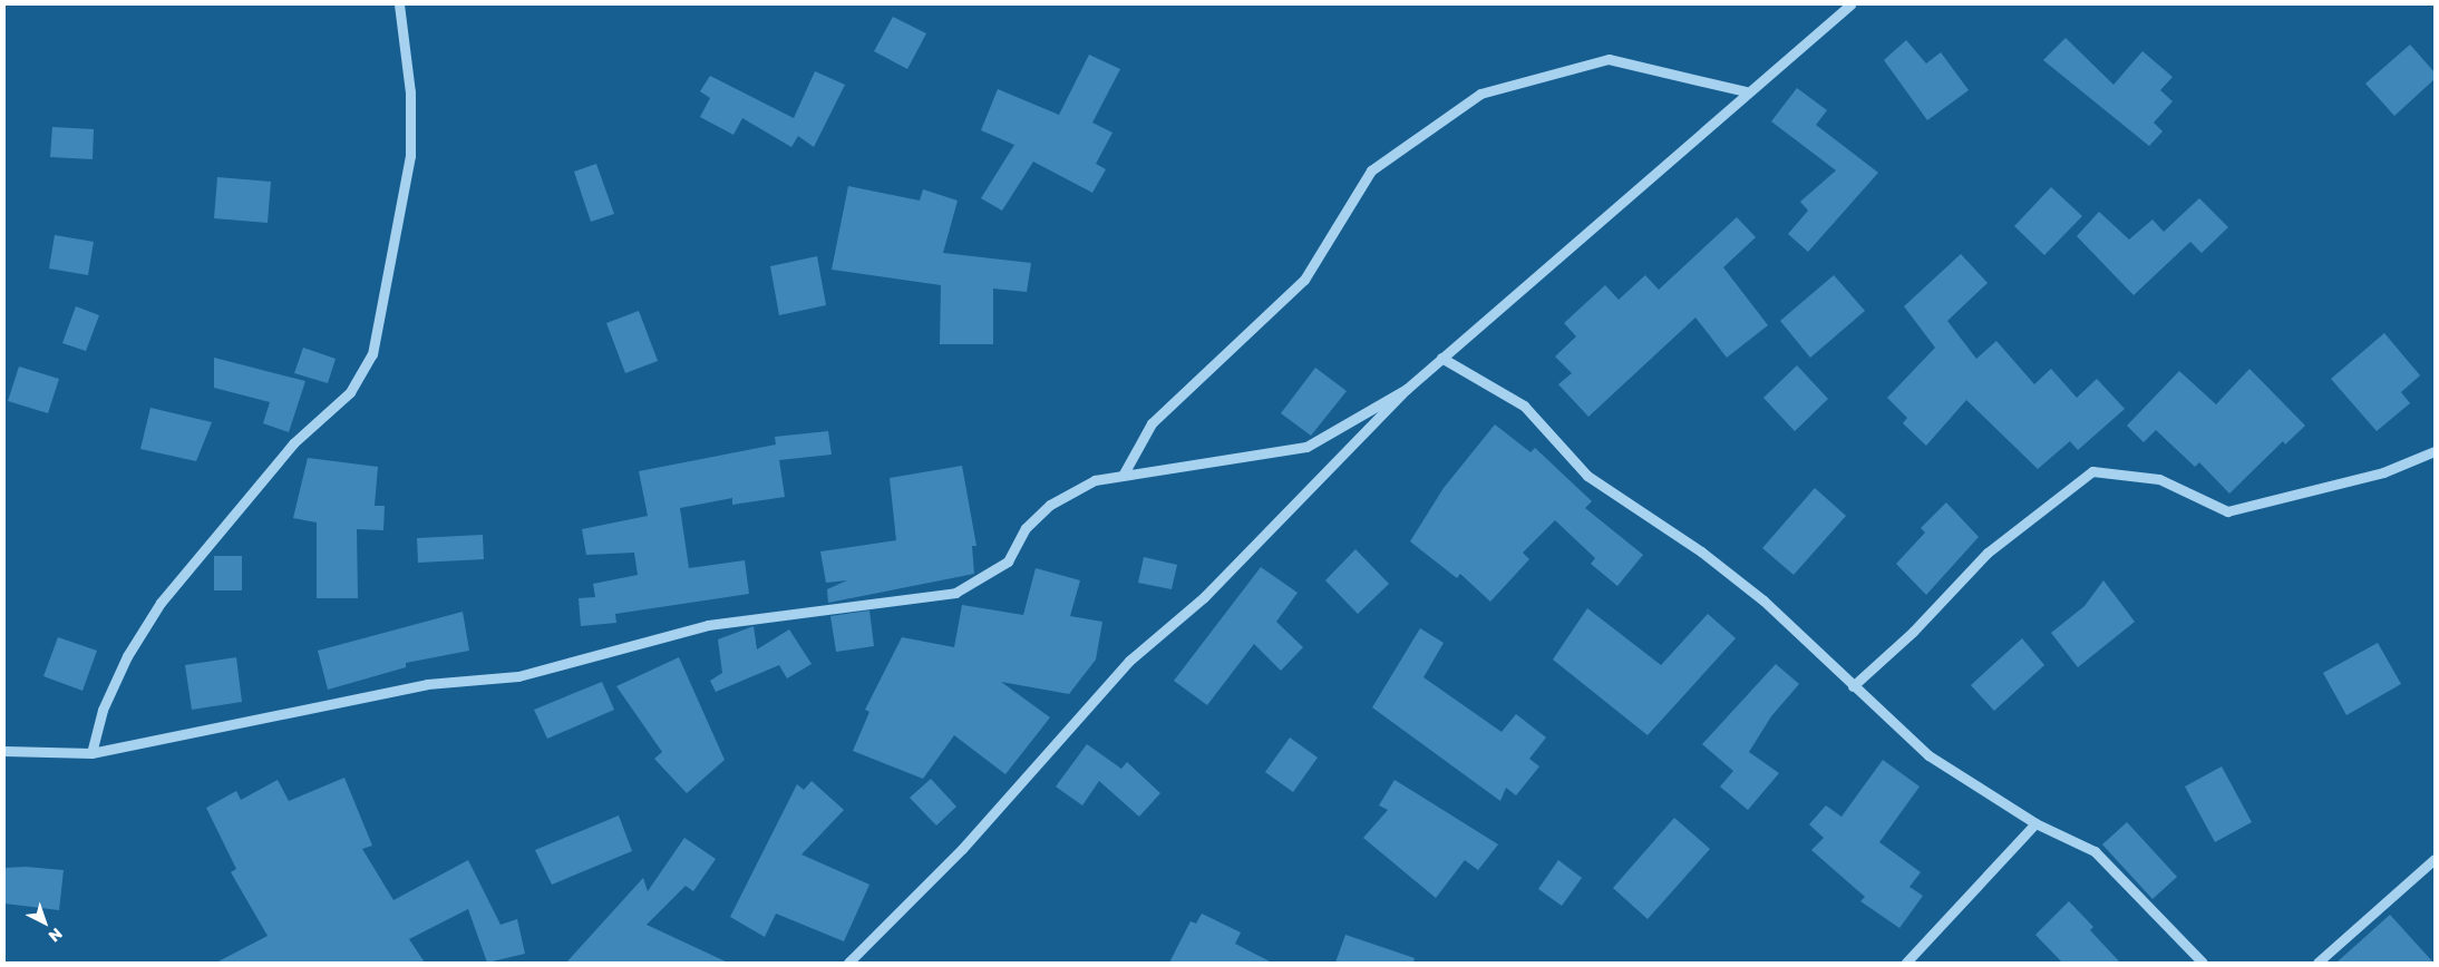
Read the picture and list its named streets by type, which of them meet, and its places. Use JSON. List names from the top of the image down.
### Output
{
  "north": "bottom right"
}
